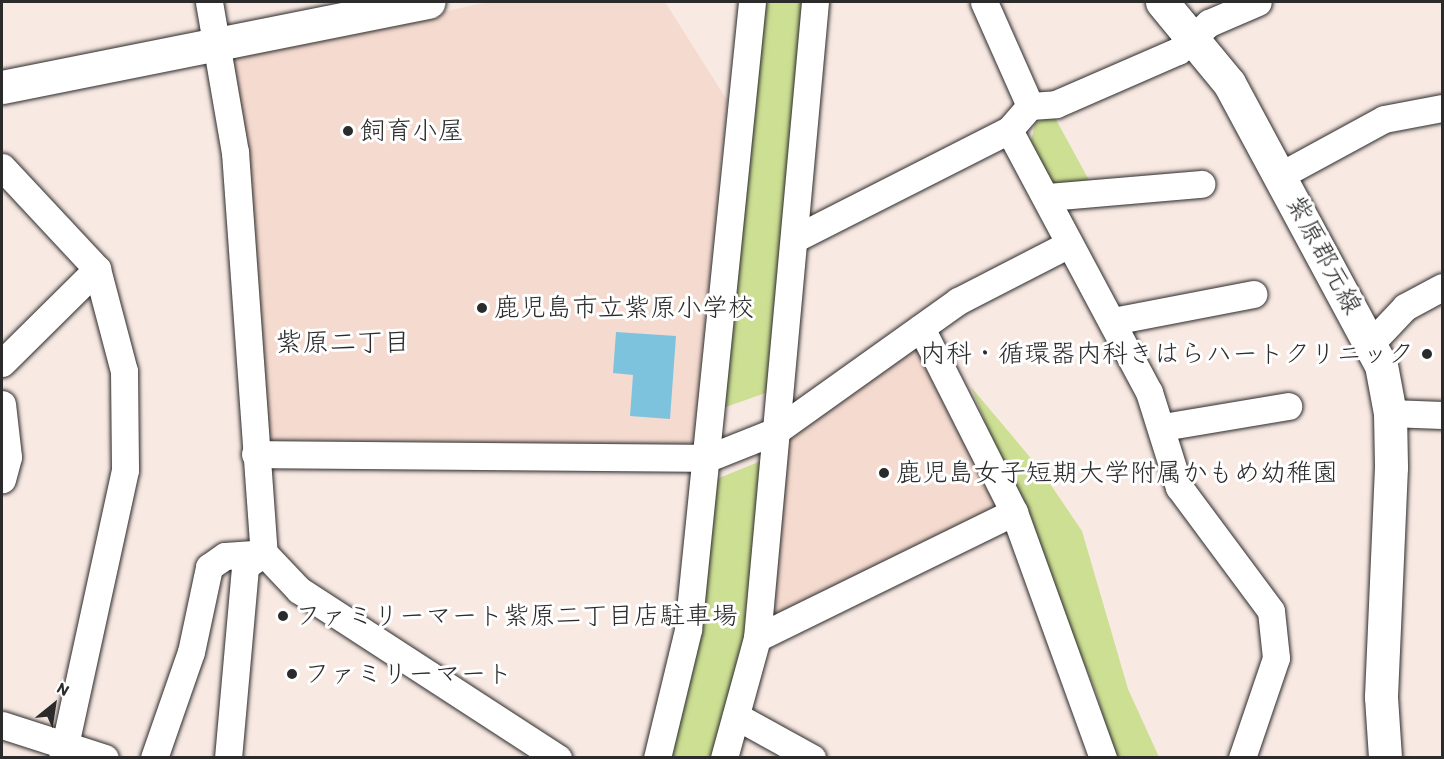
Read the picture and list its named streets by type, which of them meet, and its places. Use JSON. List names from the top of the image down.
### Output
{
  "streets": {
    "street": ["紫原郡元線"]
  },
  "districts": ["紫原二丁目"],
  "places": [
    "飼育小屋",
    "鹿児島市立紫原小学校",
    "内科・循環器内科きはらハートクリニック",
    "鹿児島女子短期大学附属かもめ幼稚園",
    "ファミリーマート紫原二丁目店駐車場",
    "ファミリーマート"
  ],
  "north": "top right"
}
